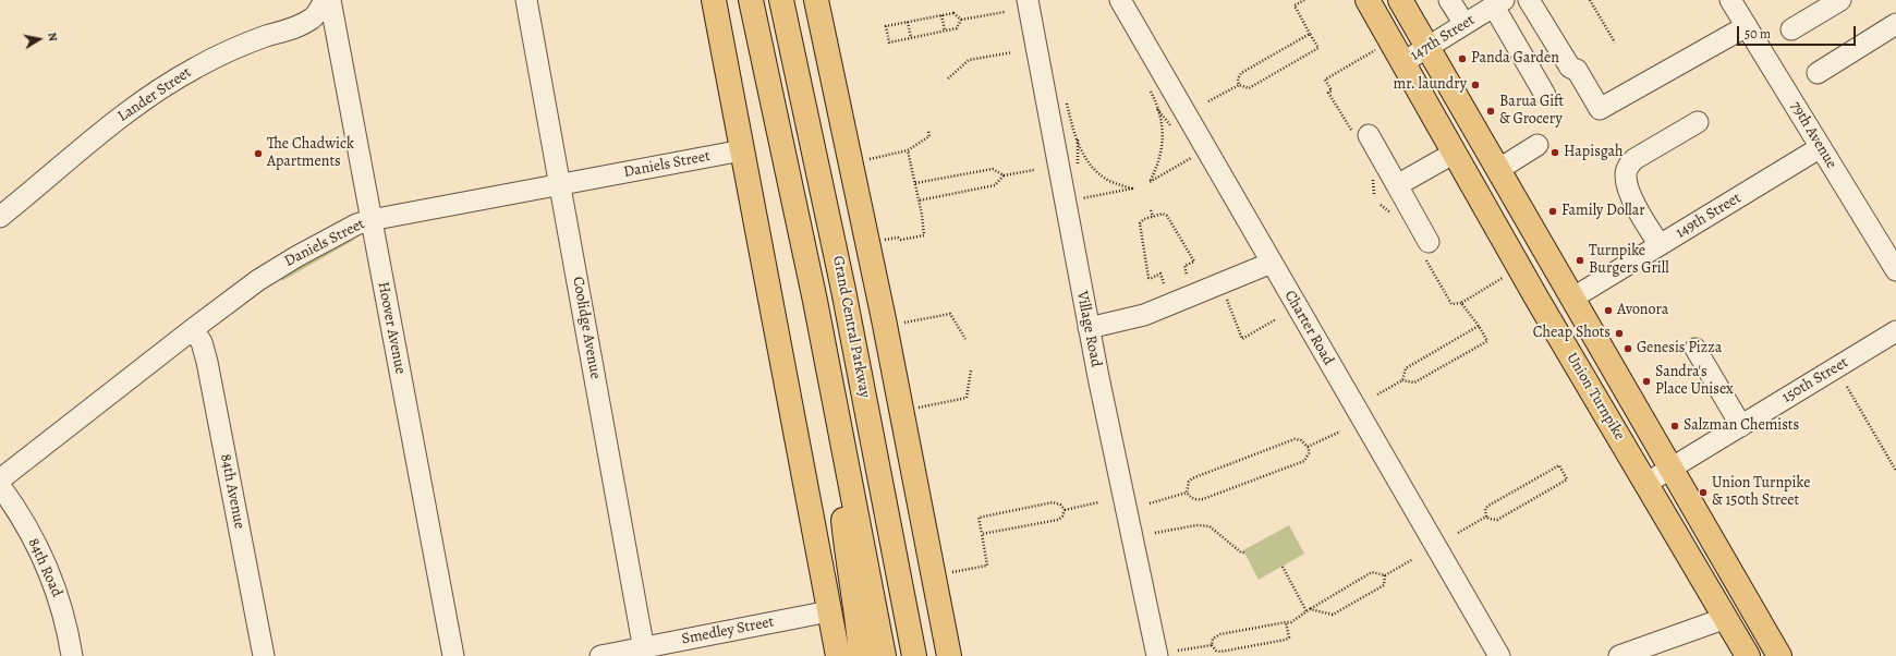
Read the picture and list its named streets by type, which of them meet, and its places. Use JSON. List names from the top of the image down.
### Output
{
  "streets": {
    "main road": ["Grand Central Parkway", "Union Turnpike"],
    "street": [
      "147th Street",
      "Lander Street",
      "79th Avenue",
      "Daniels Street",
      "149th Street",
      "Hoover Avenue",
      "Coolidge Avenue",
      "Charter Road",
      "Village Road",
      "150th Street",
      "84th Avenue",
      "84th Road",
      "Smedley Street"
    ]
  },
  "crossings": [
    ["147th Street", "Union Turnpike"],
    ["79th Avenue", "149th Street"],
    ["Daniels Street", "Hoover Avenue"],
    ["Daniels Street", "Coolidge Avenue"],
    ["Daniels Street", "84th Avenue"],
    ["149th Street", "Union Turnpike"],
    ["Coolidge Avenue", "Smedley Street"],
    ["150th Street", "Union Turnpike"]
  ],
  "places": [
    "Panda Garden",
    "mr. laundry",
    "Barua Gift & Grocery",
    "Hapisgah",
    "The Chadwick Apartments",
    "Family Dollar",
    "Turnpike Burgers Grill",
    "Avonora",
    "Cheap Shots",
    "Genesis Pizza",
    "Sandra's Place Unisex",
    "Salzman Chemists",
    "Union Turnpike & 150th Street"
  ],
  "scale_bar": "50 m",
  "north": "right"
}
